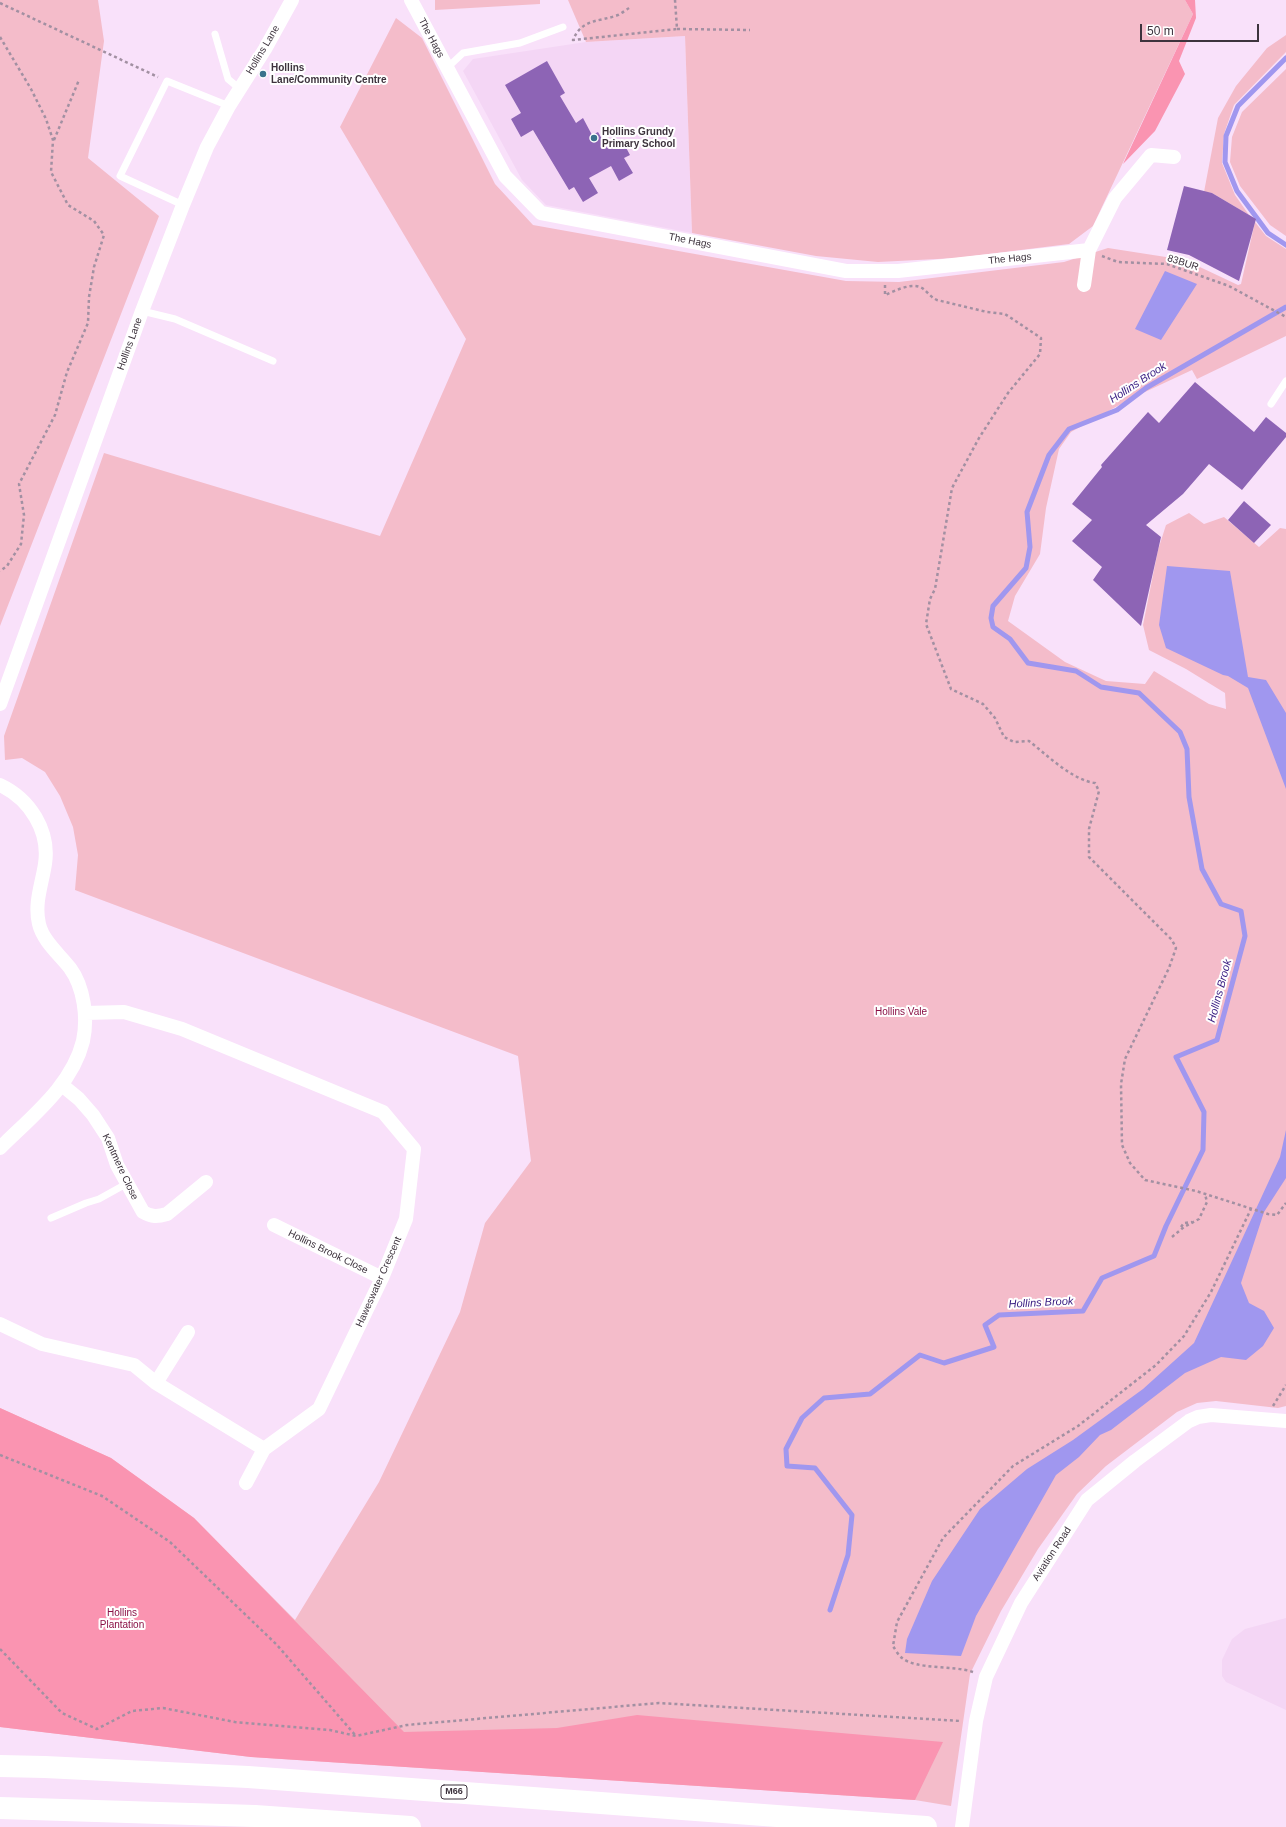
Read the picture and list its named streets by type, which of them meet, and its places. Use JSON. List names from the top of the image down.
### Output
{
  "streets": {
    "highway": ["M66"],
    "street": [
      "The Hags",
      "Hollins Lane",
      "Kentmere Close",
      "Hollins Brook Close",
      "Haweswater Crescent",
      "Aviation Road"
    ],
    "path": ["83BUR"]
  },
  "crossings": [
    ["The Hags", "83BUR"],
    ["Hollins Brook Close", "Haweswater Crescent"]
  ],
  "water": ["Hollins Brook"],
  "parks": ["Hollins Vale", "Hollins Plantation"],
  "places": ["Hollins Lane/Community Centre", "Hollins Grundy Primary School"],
  "scale_bar": "50 m"
}
